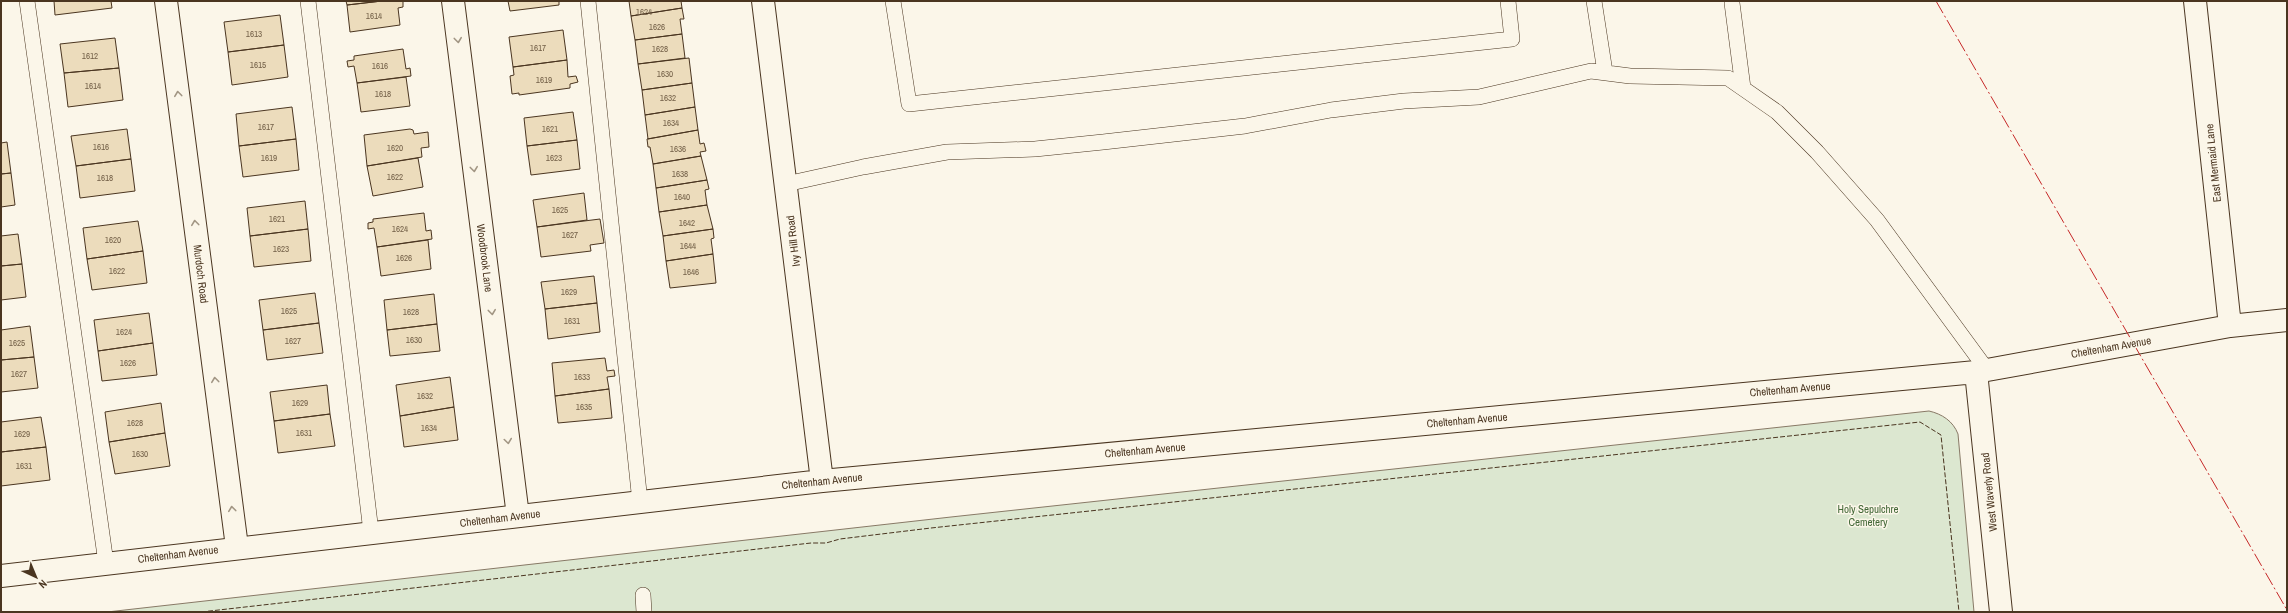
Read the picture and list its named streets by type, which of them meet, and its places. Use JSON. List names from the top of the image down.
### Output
{
  "streets": {
    "main road": [
      "East Mermaid Lane",
      "Ivy Hill Road",
      "Woodbrook Lane",
      "Murdoch Road",
      "Cheltenham Avenue",
      "West Waverly Road"
    ]
  },
  "crossings": [
    ["East Mermaid Lane", "Cheltenham Avenue"],
    ["Ivy Hill Road", "Cheltenham Avenue"],
    ["Woodbrook Lane", "Cheltenham Avenue"],
    ["Murdoch Road", "Cheltenham Avenue"],
    ["Cheltenham Avenue", "West Waverly Road"]
  ],
  "one_way": ["Woodbrook Lane", "Murdoch Road"],
  "parks": ["Holy Sepulchre Cemetery"],
  "house_numbers": [
    "1624",
    "1614",
    "1626",
    "1613",
    "1617",
    "1628",
    "1612",
    "1615",
    "1616",
    "1630",
    "1619",
    "1614",
    "1618",
    "1632",
    "1634",
    "1617",
    "1621",
    "1616",
    "1620",
    "1636",
    "1619",
    "1623",
    "1638",
    "1622",
    "1618",
    "1640",
    "1625",
    "1621",
    "1642",
    "1624",
    "1627",
    "1620",
    "1644",
    "1623",
    "1626",
    "1622",
    "1646",
    "1629",
    "1625",
    "1628",
    "1631",
    "1624",
    "1630",
    "1627",
    "1625",
    "1626",
    "1627",
    "1633",
    "1632",
    "1629",
    "1635",
    "1628",
    "1634",
    "1631",
    "1629",
    "1630",
    "1631"
  ],
  "north": "bottom right"
}
